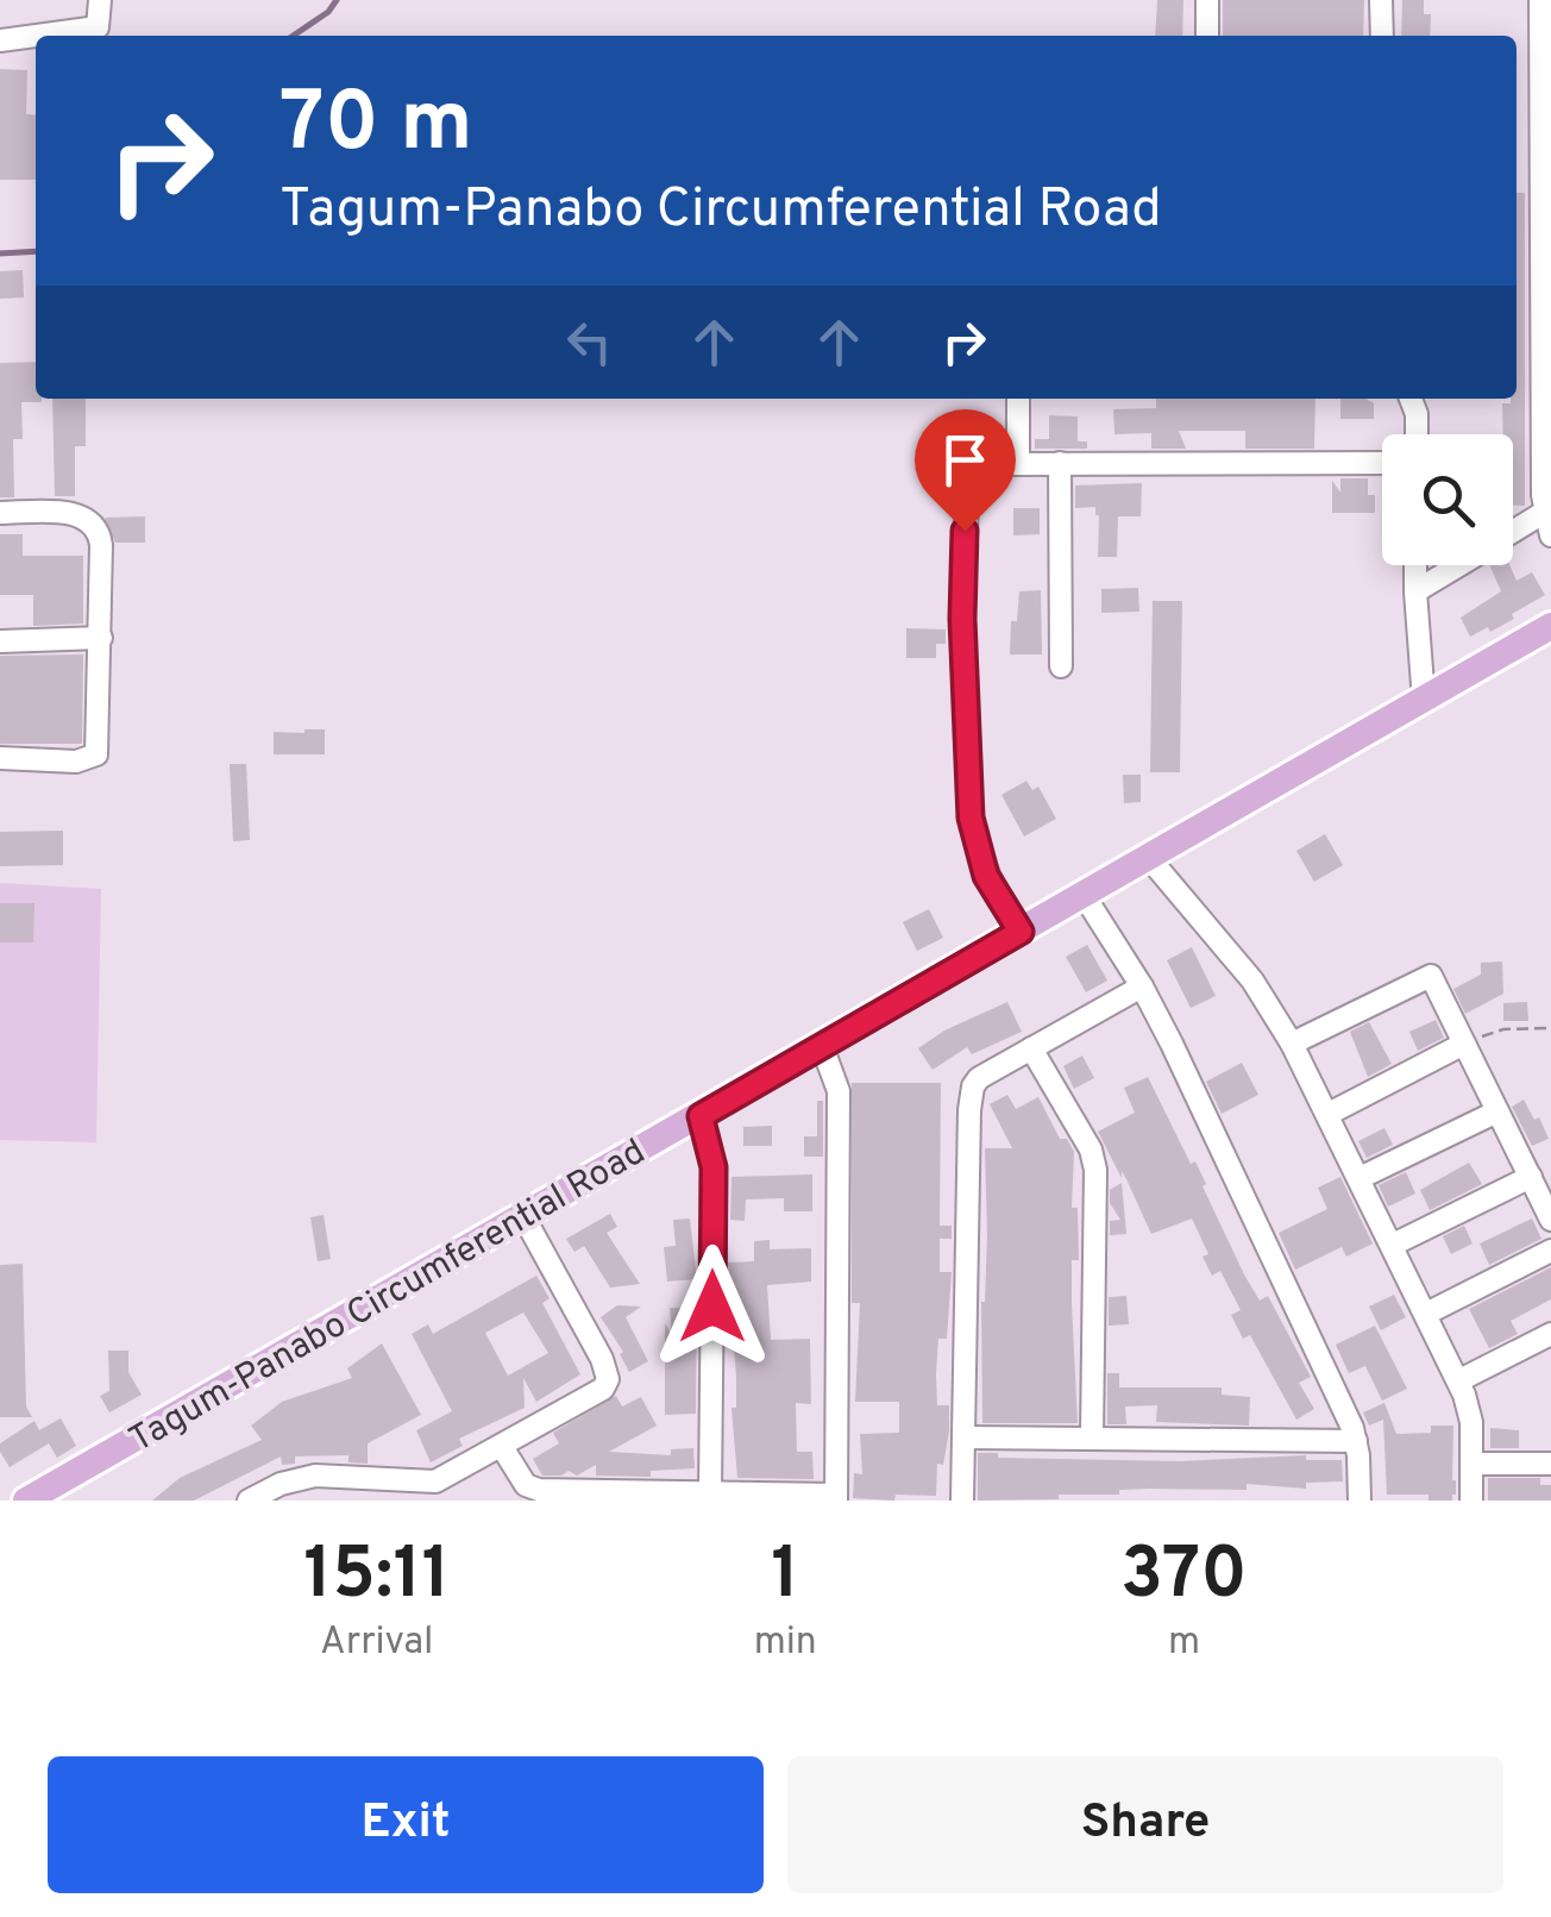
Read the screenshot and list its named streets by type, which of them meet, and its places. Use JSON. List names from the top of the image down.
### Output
{
  "streets": {
    "main road": ["Tagum-Panabo Circumferential Road"]
  },
  "page": {
    "turn": ["70 m", "Tagum-Panabo Circumferential Road"],
    "eta": [
      "15:11",
      "Arrival",
      "1",
      "min",
      "370",
      "m"
    ],
    "buttons": ["Exit", "Share"]
  }
}
